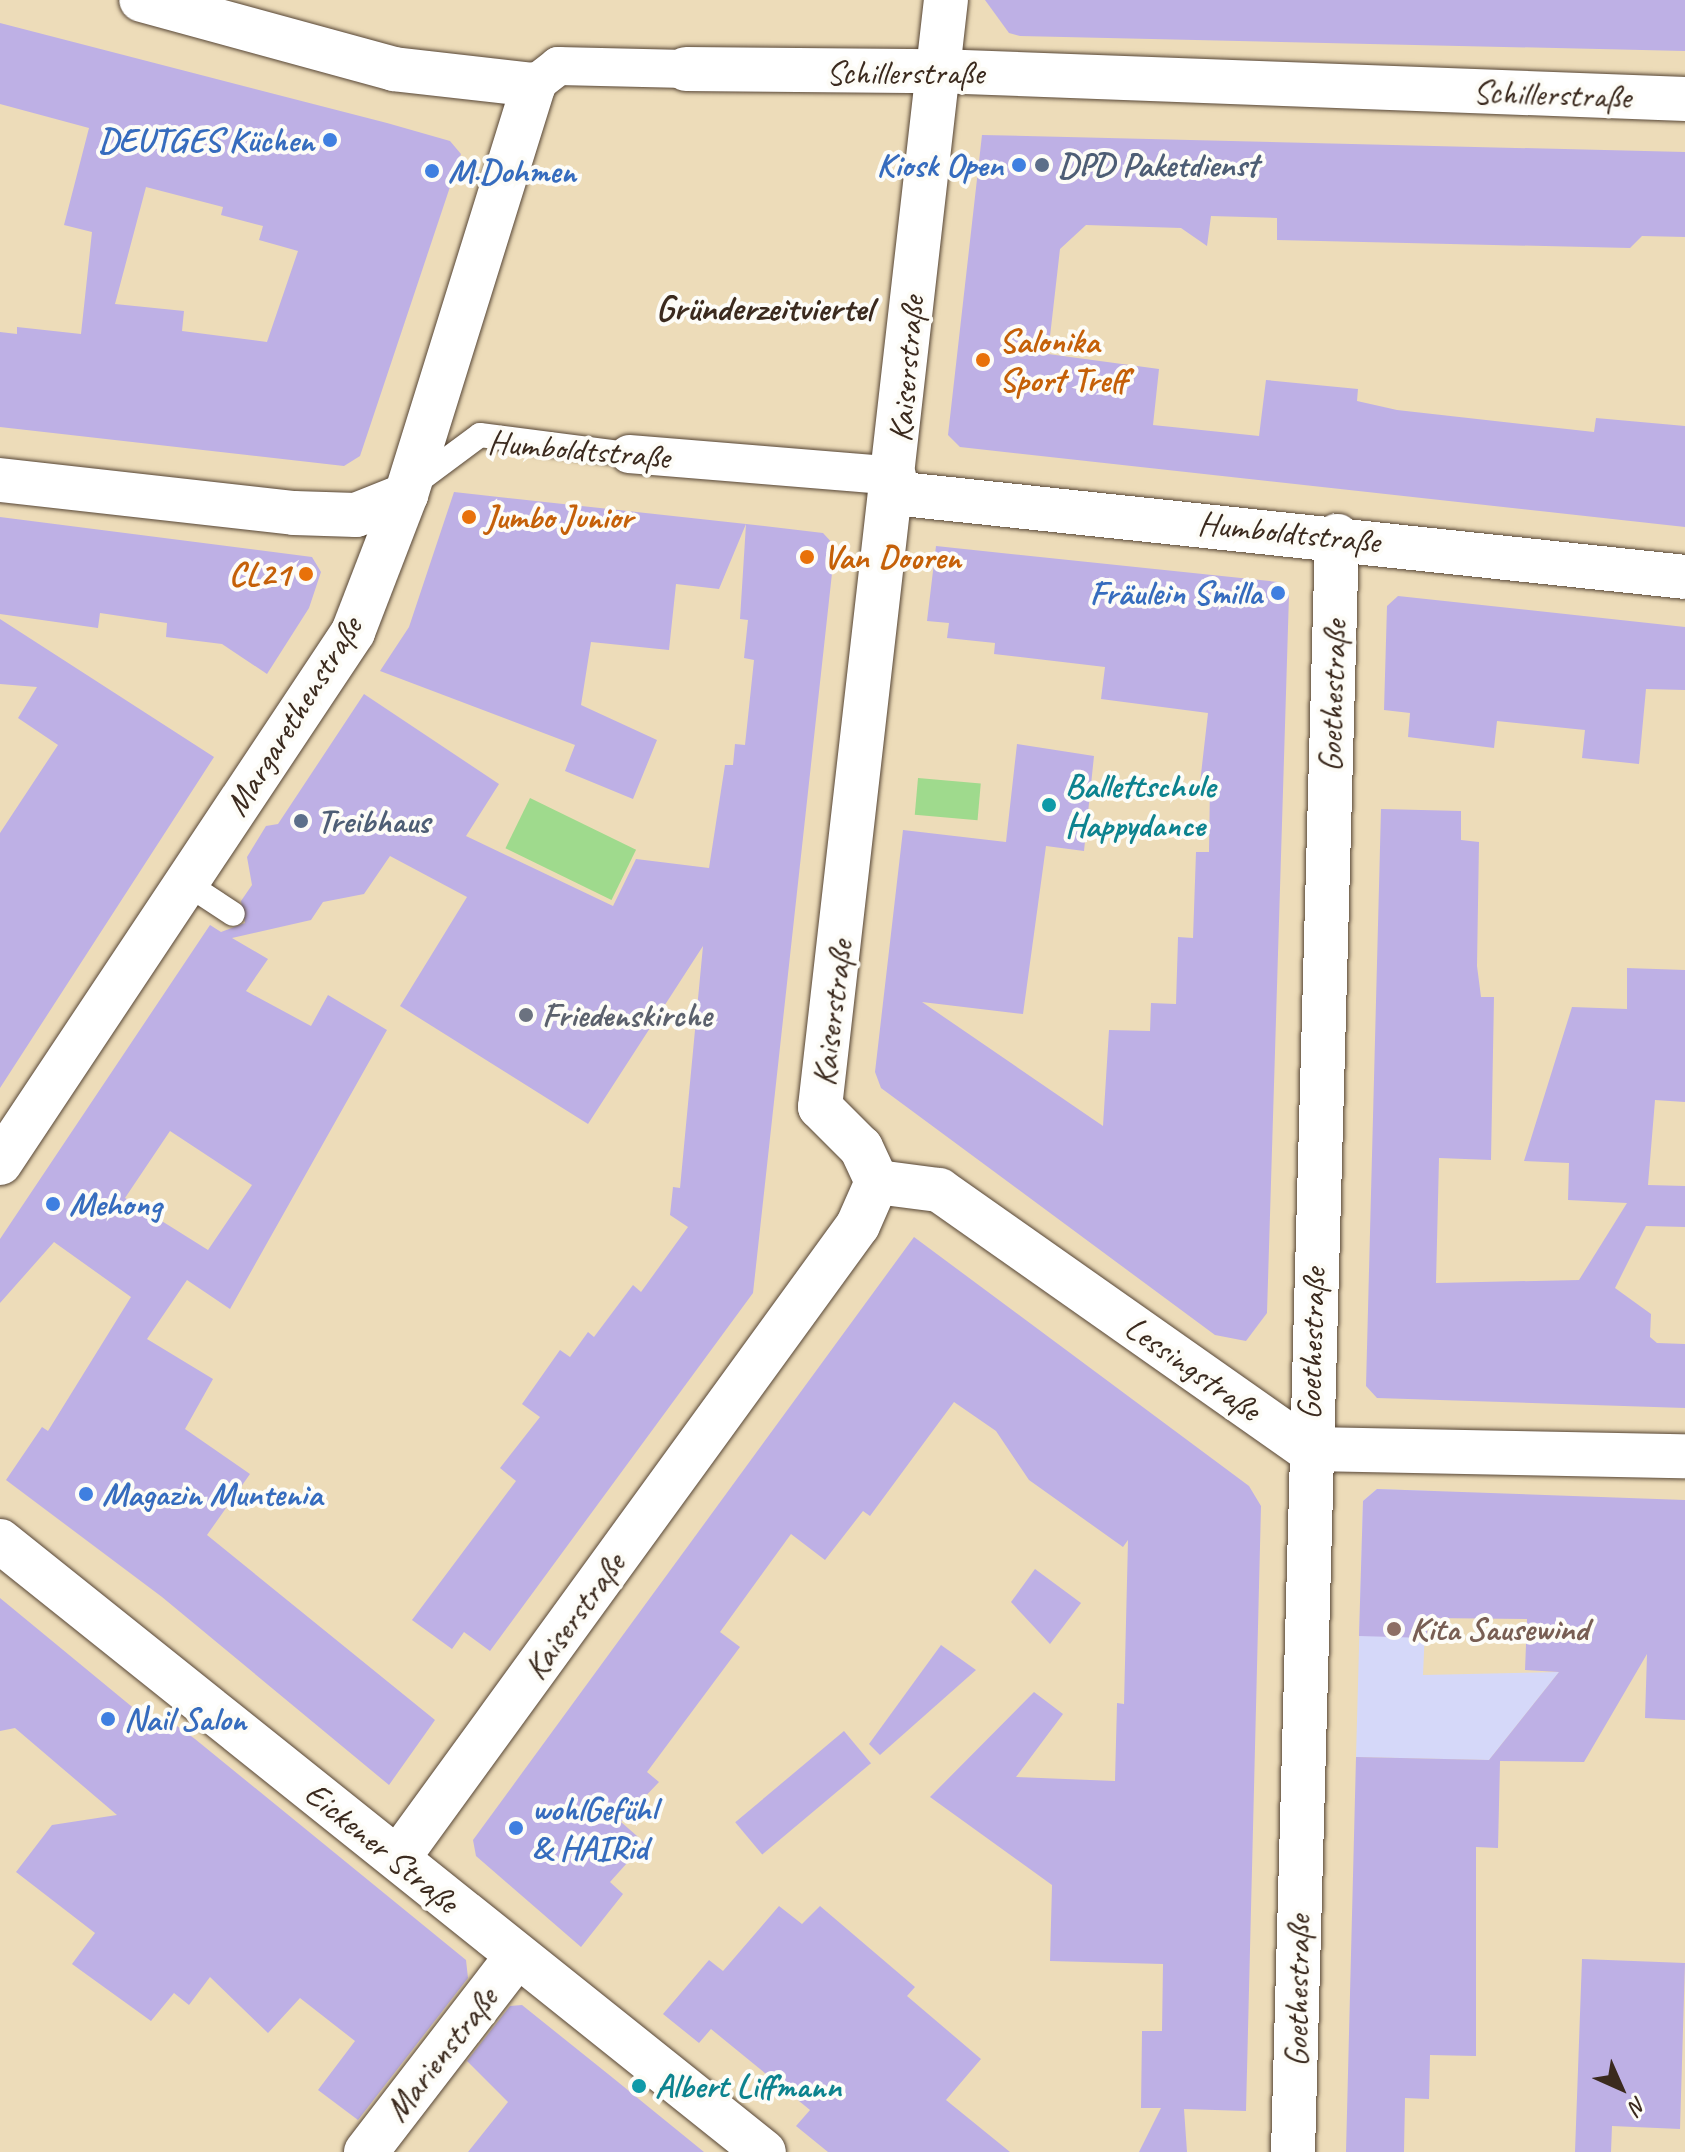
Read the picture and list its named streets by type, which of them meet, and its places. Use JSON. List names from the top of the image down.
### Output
{
  "streets": {
    "street": [
      "Schillerstraße",
      "Kaiserstraße",
      "Humboldtstraße",
      "Goethestraße",
      "Margarethenstraße",
      "Lessingstraße",
      "Eickener Straße",
      "Marienstraße"
    ]
  },
  "crossings": [
    ["Schillerstraße", "Kaiserstraße"],
    ["Schillerstraße", "Margarethenstraße"],
    ["Kaiserstraße", "Humboldtstraße"],
    ["Kaiserstraße", "Lessingstraße"],
    ["Kaiserstraße", "Eickener Straße"],
    ["Humboldtstraße", "Goethestraße"],
    ["Humboldtstraße", "Margarethenstraße"],
    ["Goethestraße", "Lessingstraße"],
    ["Eickener Straße", "Marienstraße"]
  ],
  "districts": ["Gründerzeitviertel"],
  "places": [
    "DEUTGES Küchen",
    "Kiosk Open",
    "DPD Paketdienst",
    "M.Dohmen",
    "Salonika Sport Treff",
    "Jumbo Junior",
    "Van Dooren",
    "CL21",
    "Fräulein Smilla",
    "Ballettschule Happydance",
    "Treibhaus",
    "Friedenskirche",
    "Mehong",
    "Magazin Muntenia",
    "Kita Sausewind",
    "Nail Salon",
    "wohlGefühl & HAIRid",
    "Albert Liffmann"
  ],
  "north": "bottom right"
}
